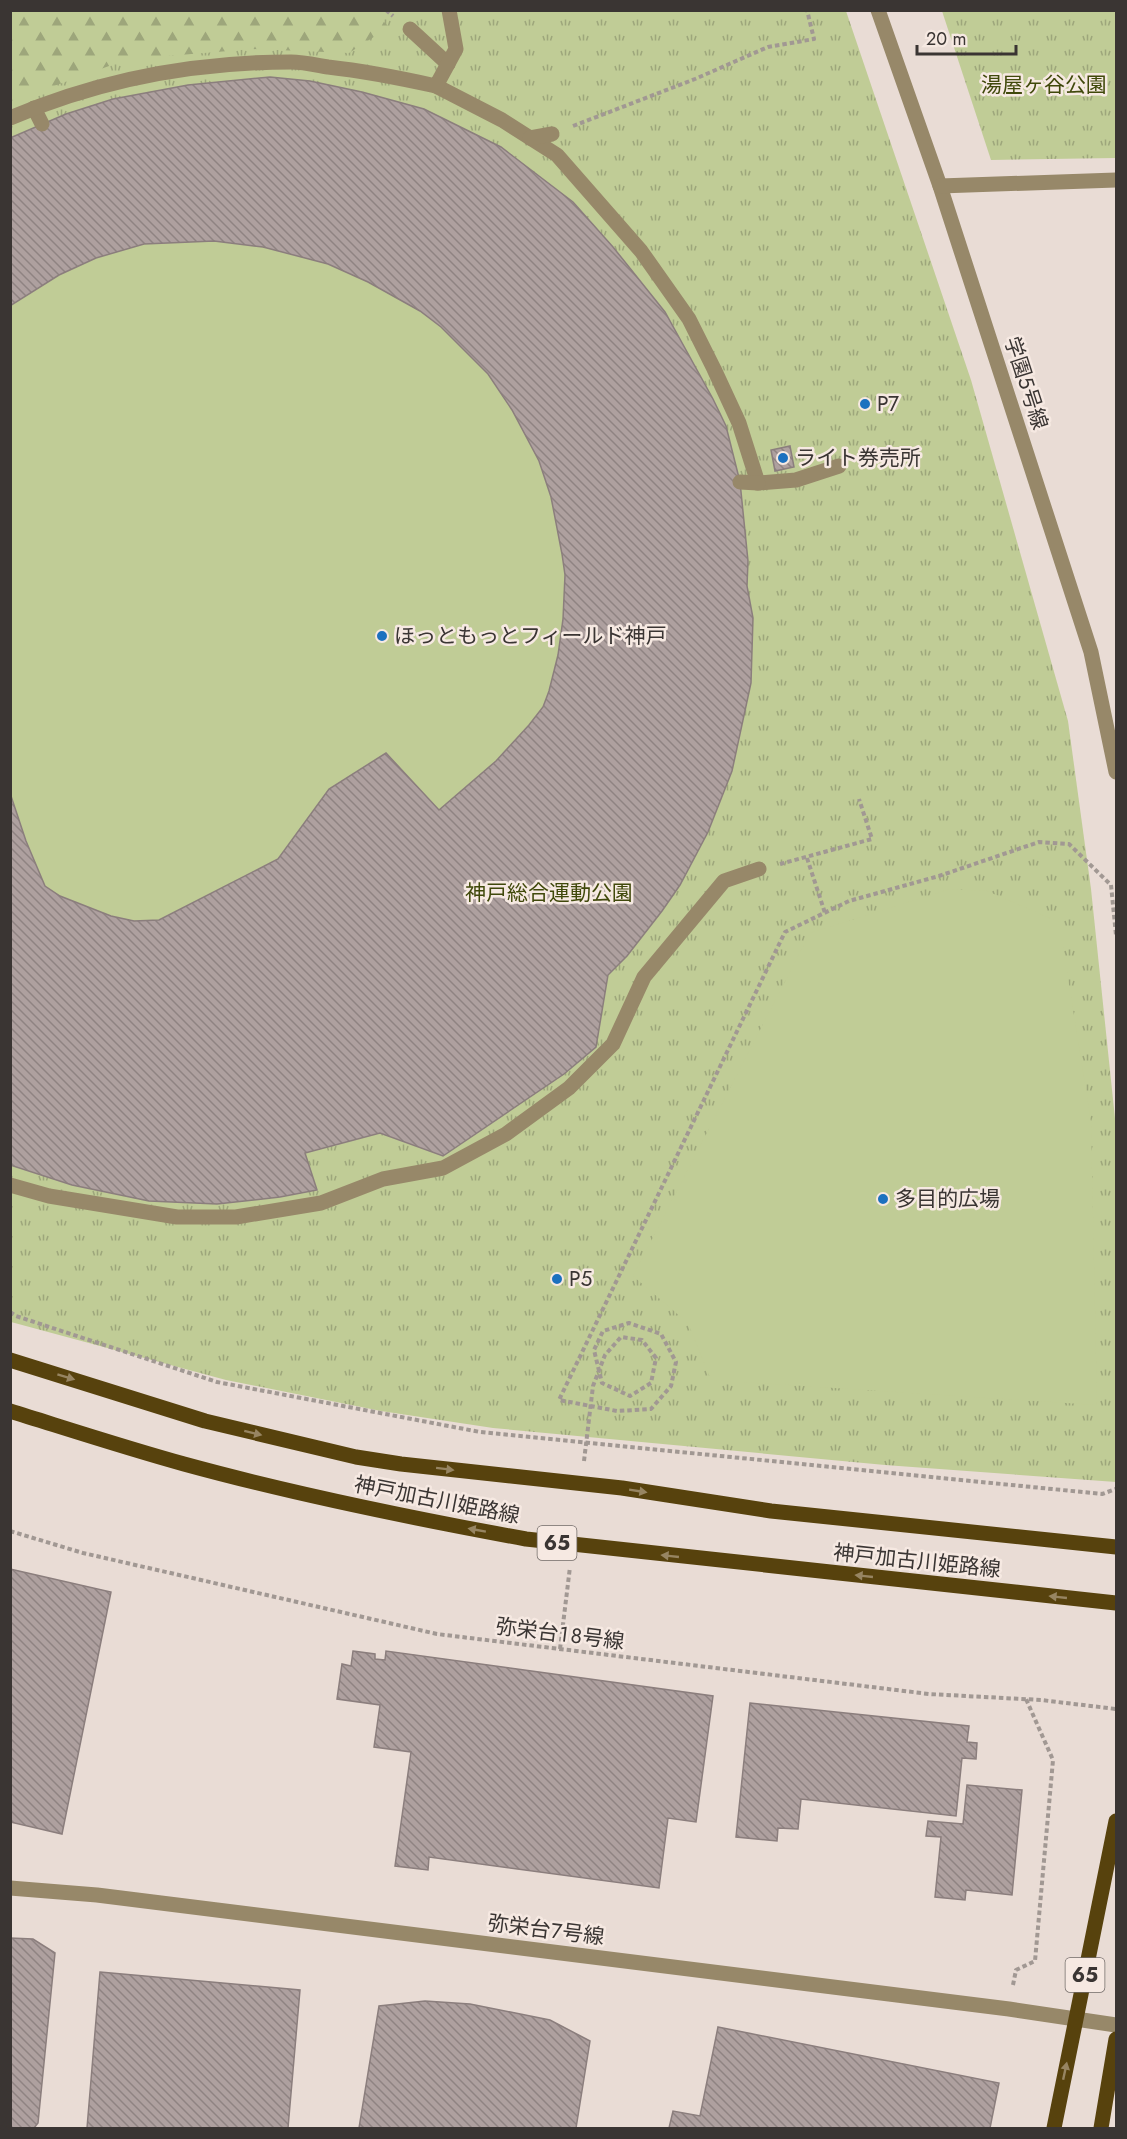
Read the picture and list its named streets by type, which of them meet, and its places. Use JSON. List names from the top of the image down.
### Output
{
  "streets": {
    "main road": ["神戸加古川姫路線", "65"],
    "street": ["学園５号線", "弥栄台７号線"],
    "path": ["弥栄台１８号線"]
  },
  "crossings": [
    ["65", "弥栄台７号線"]
  ],
  "parks": ["湯屋ヶ谷公園", "神戸総合運動公園"],
  "places": [
    "P7",
    "ライト券売所",
    "ほっともっとフィールド神戸",
    "多目的広場",
    "P5"
  ],
  "scale_bar": "20 m"
}
